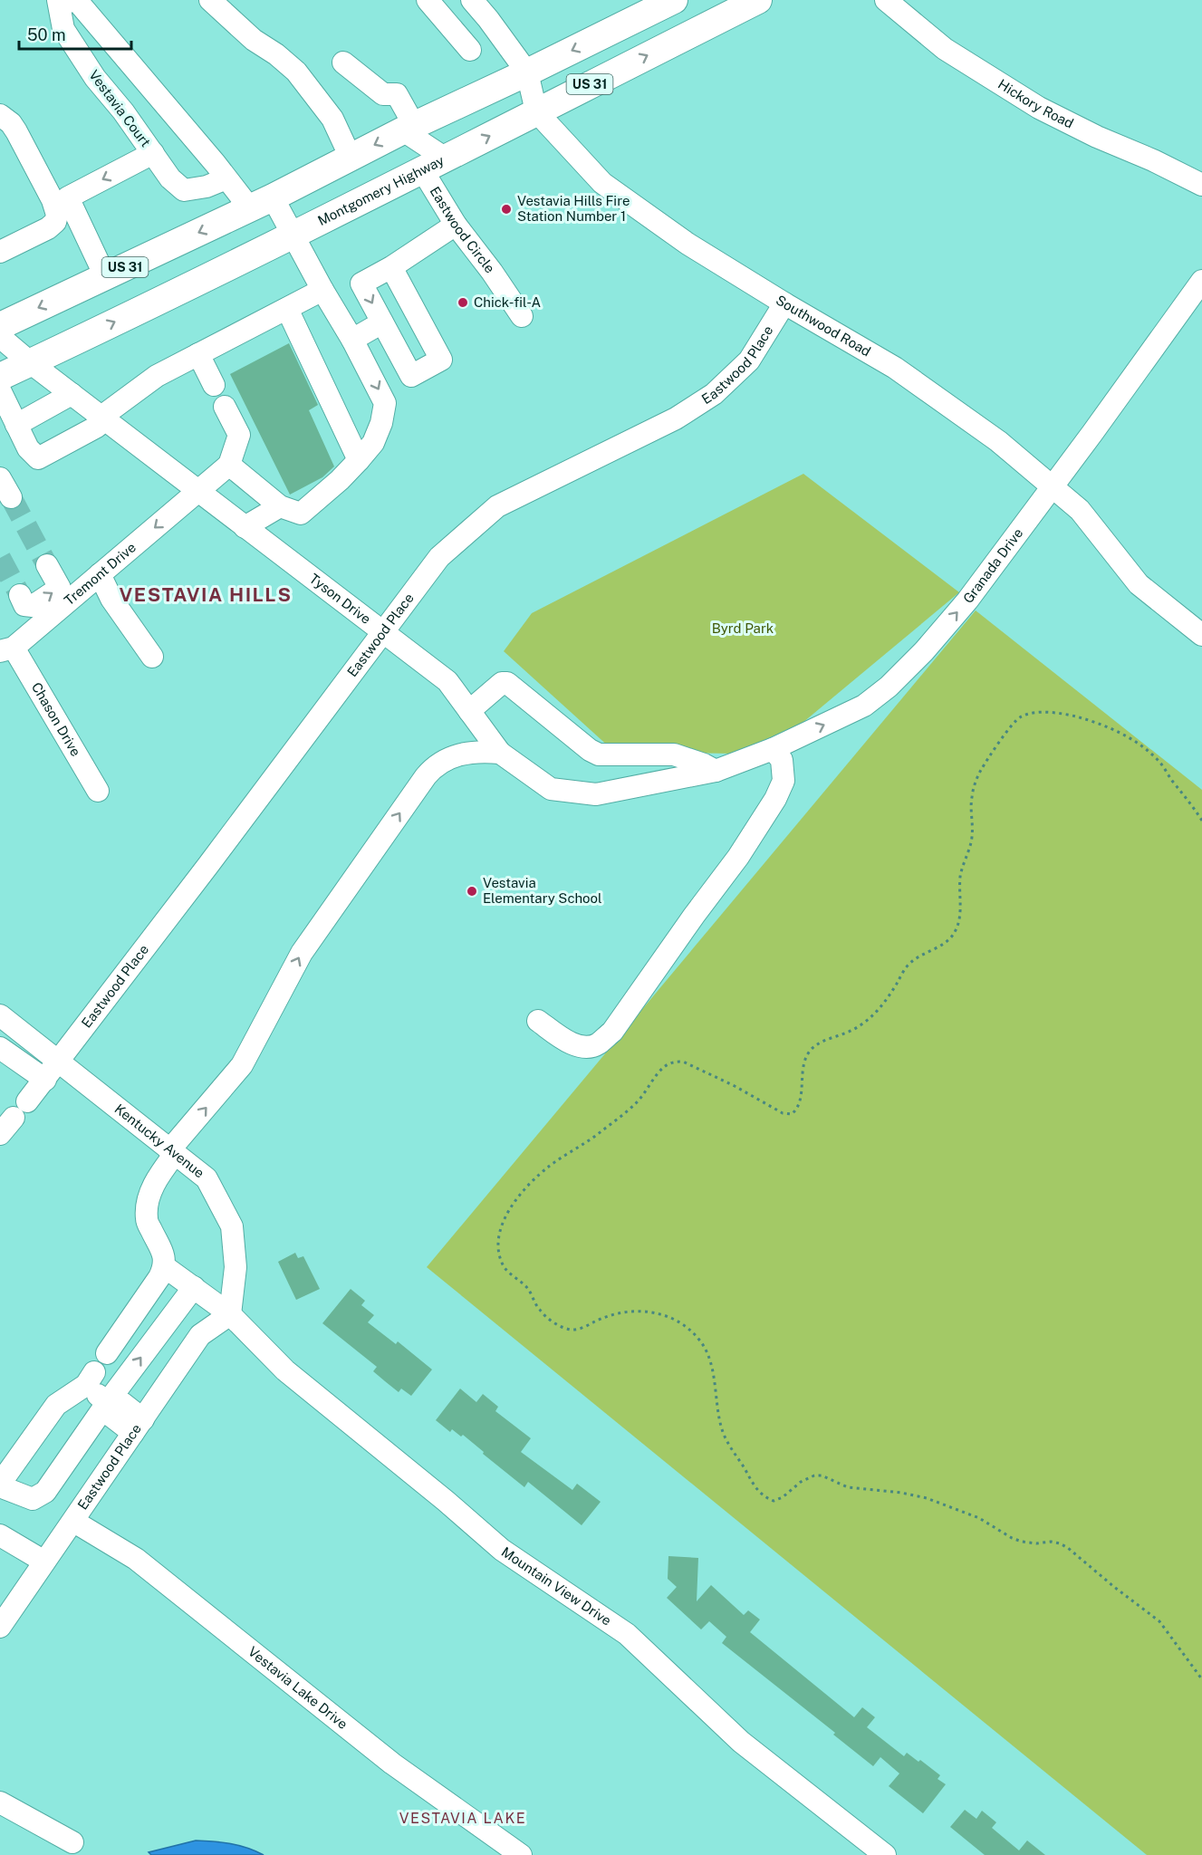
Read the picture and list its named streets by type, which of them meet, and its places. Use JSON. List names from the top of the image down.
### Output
{
  "streets": {
    "main road": ["US 31", "Montgomery Highway"],
    "street": [
      "Hickory Road",
      "Vestavia Court",
      "Eastwood Circle",
      "Southwood Road",
      "Eastwood Place",
      "Granada Drive",
      "Tremont Drive",
      "Tyson Drive",
      "Chason Drive",
      "Kentucky Avenue",
      "Mountain View Drive",
      "Vestavia Lake Drive"
    ]
  },
  "crossings": [
    ["US 31", "Vestavia Court"],
    ["Vestavia Court", "Montgomery Highway"],
    ["Montgomery Highway", "Eastwood Circle"],
    ["Montgomery Highway", "Southwood Road"],
    ["Montgomery Highway", "Tyson Drive"],
    ["Southwood Road", "Eastwood Place"],
    ["Southwood Road", "Granada Drive"],
    ["Eastwood Place", "Tyson Drive"],
    ["Eastwood Place", "Kentucky Avenue"],
    ["Eastwood Place", "Mountain View Drive"],
    ["Eastwood Place", "Vestavia Lake Drive"],
    ["Granada Drive", "Tyson Drive"],
    ["Tremont Drive", "Tyson Drive"],
    ["Tremont Drive", "Chason Drive"],
    ["Kentucky Avenue", "Mountain View Drive"]
  ],
  "one_way": ["Granada Drive"],
  "districts": ["VESTAVIA HILLS", "VESTAVIA LAKE"],
  "parks": ["Byrd Park"],
  "places": ["Vestavia Hills Fire Station Number 1", "Chick-fil-A", "Vestavia Elementary School"],
  "scale_bar": "50 m"
}
